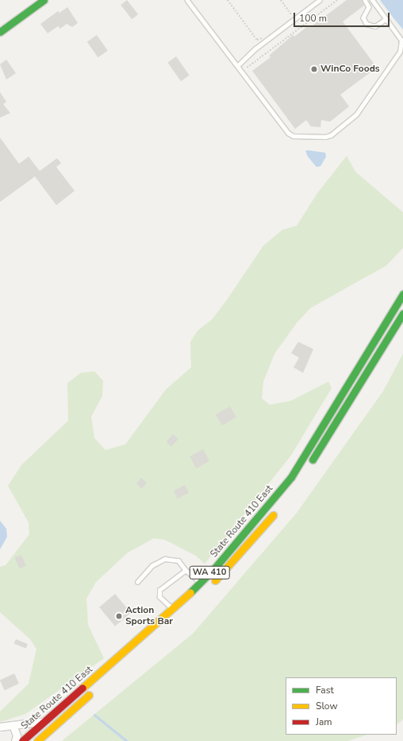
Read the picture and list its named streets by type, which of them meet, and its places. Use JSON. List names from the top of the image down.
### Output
{
  "streets": {
    "main road": ["State Route 410 East", "WA 410"]
  },
  "places": ["WinCo Foods", "Action Sports Bar"],
  "legend": ["Fast", "Slow", "Jam"],
  "scale_bar": "100 m"
}
